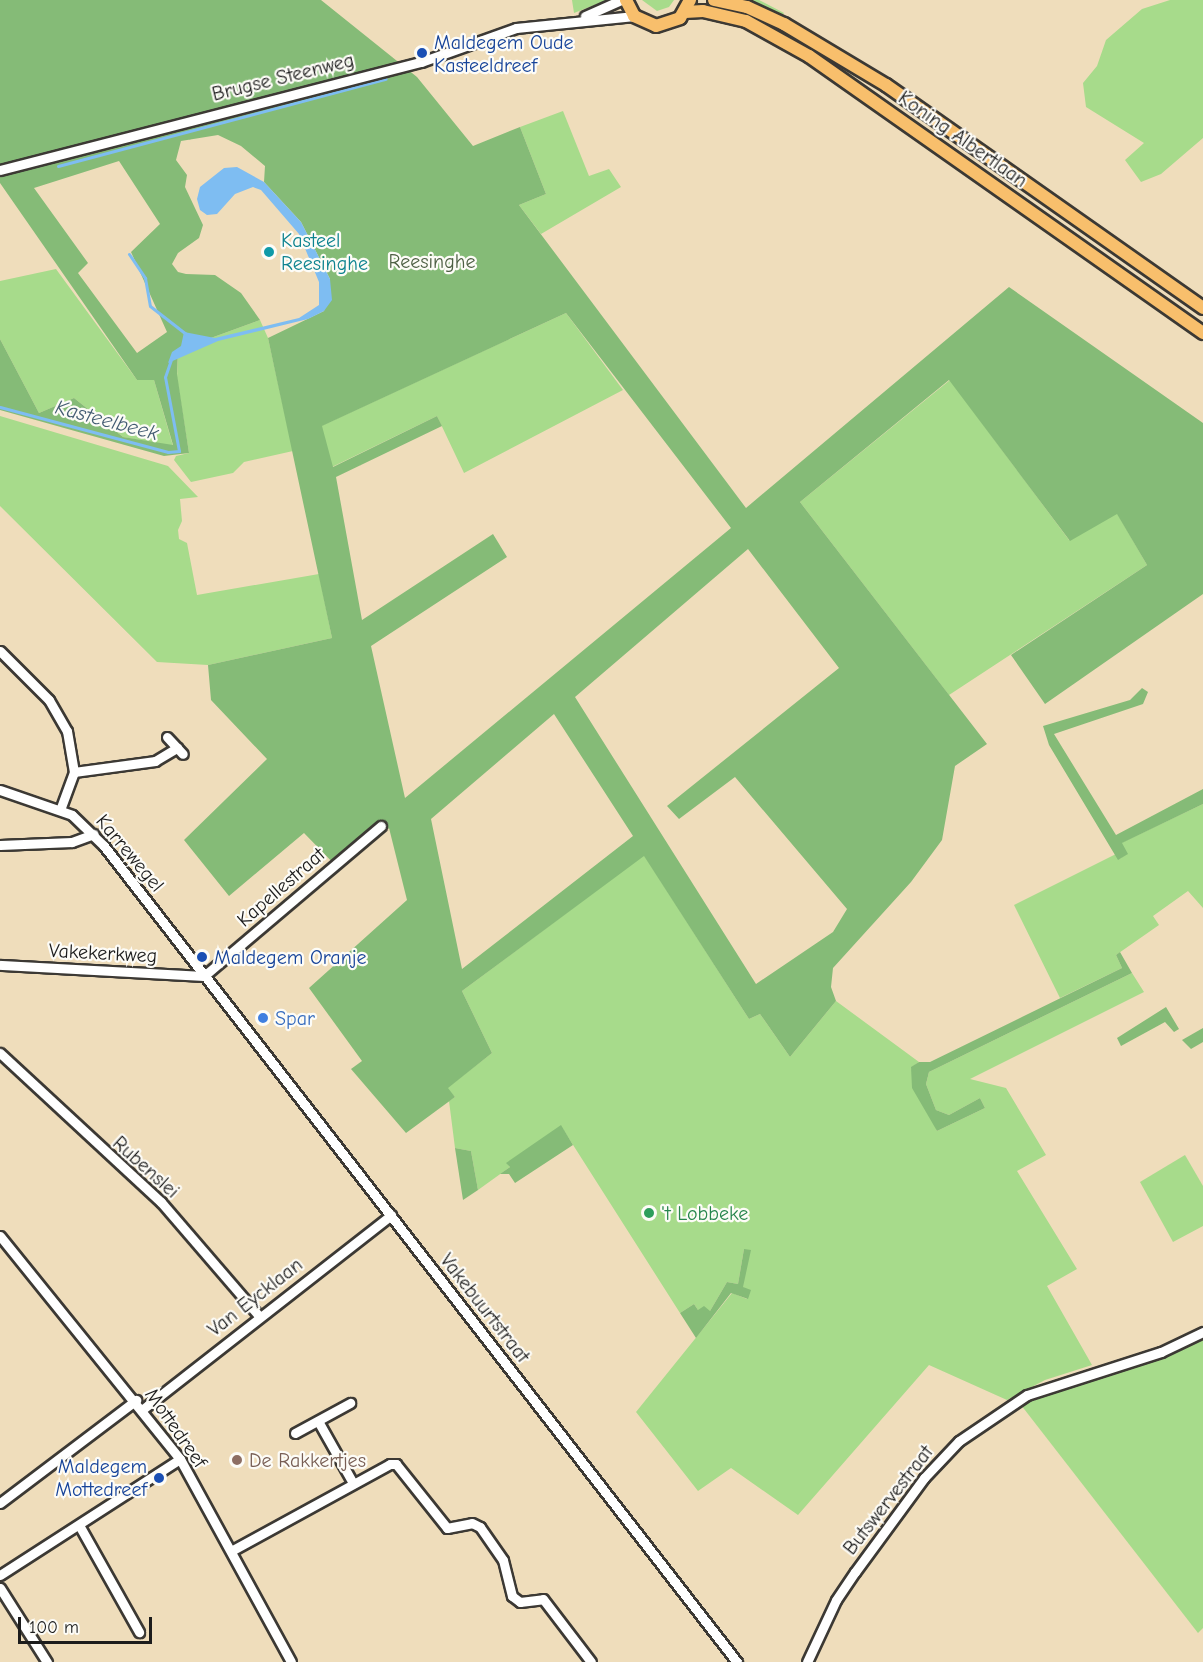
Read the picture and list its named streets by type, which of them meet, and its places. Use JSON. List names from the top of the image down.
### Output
{
  "streets": {
    "main road": ["Brugse Steenweg", "Koning Albertlaan"],
    "street": [
      "Karrewegel",
      "Kapellestraat",
      "Vakekerkweg",
      "Rubenslei",
      "Van Eycklaan",
      "Vakebuurtstraat",
      "Mottedreef",
      "Butswervestraat"
    ]
  },
  "crossings": [
    ["Brugse Steenweg", "Koning Albertlaan"],
    ["Karrewegel", "Kapellestraat"],
    ["Karrewegel", "Vakekerkweg"],
    ["Karrewegel", "Vakebuurtstraat"],
    ["Kapellestraat", "Vakekerkweg"],
    ["Kapellestraat", "Vakebuurtstraat"],
    ["Vakekerkweg", "Vakebuurtstraat"],
    ["Rubenslei", "Van Eycklaan"],
    ["Van Eycklaan", "Vakebuurtstraat"],
    ["Van Eycklaan", "Mottedreef"]
  ],
  "water": ["Kasteelbeek"],
  "parks": ["Reesinghe"],
  "places": [
    "Maldegem Oude Kasteeldreef",
    "Kasteel Reesinghe",
    "Maldegem Oranje",
    "Spar",
    "'t Lobbeke",
    "De Rakkertjes",
    "Maldegem Mottedreef"
  ],
  "scale_bar": "100 m"
}
